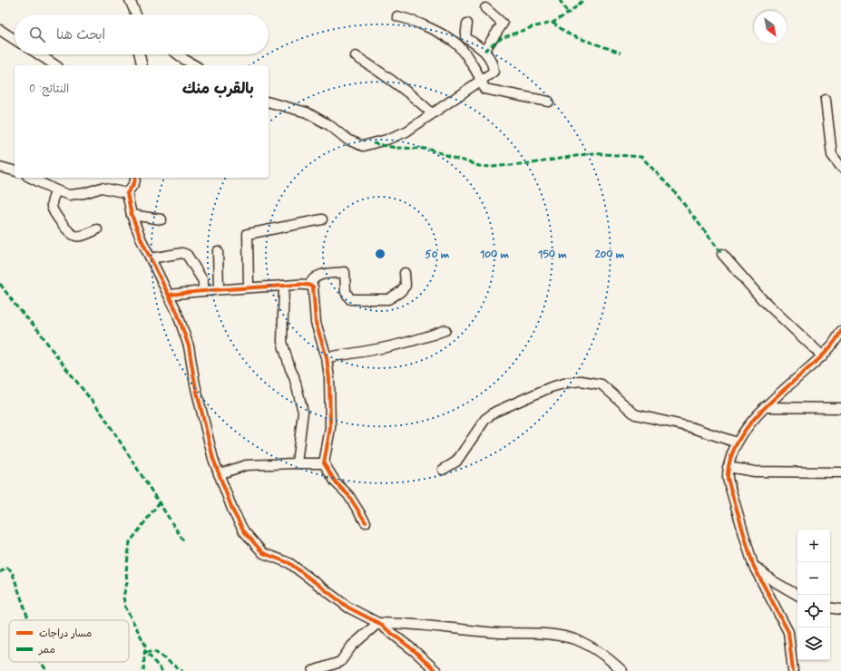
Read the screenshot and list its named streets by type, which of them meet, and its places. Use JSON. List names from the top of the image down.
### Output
{
  "legend": ["مسار دراجات", "ممر"],
  "north": "bottom right",
  "page": {
    "search": "ابحث هنا",
    "heading": ["بالقرب منك", "النتائج: 0"],
    "map_buttons": ["+", "−"]
  },
  "rings": [
    "50 m",
    "100 m",
    "150 m",
    "200 m"
  ]
}
